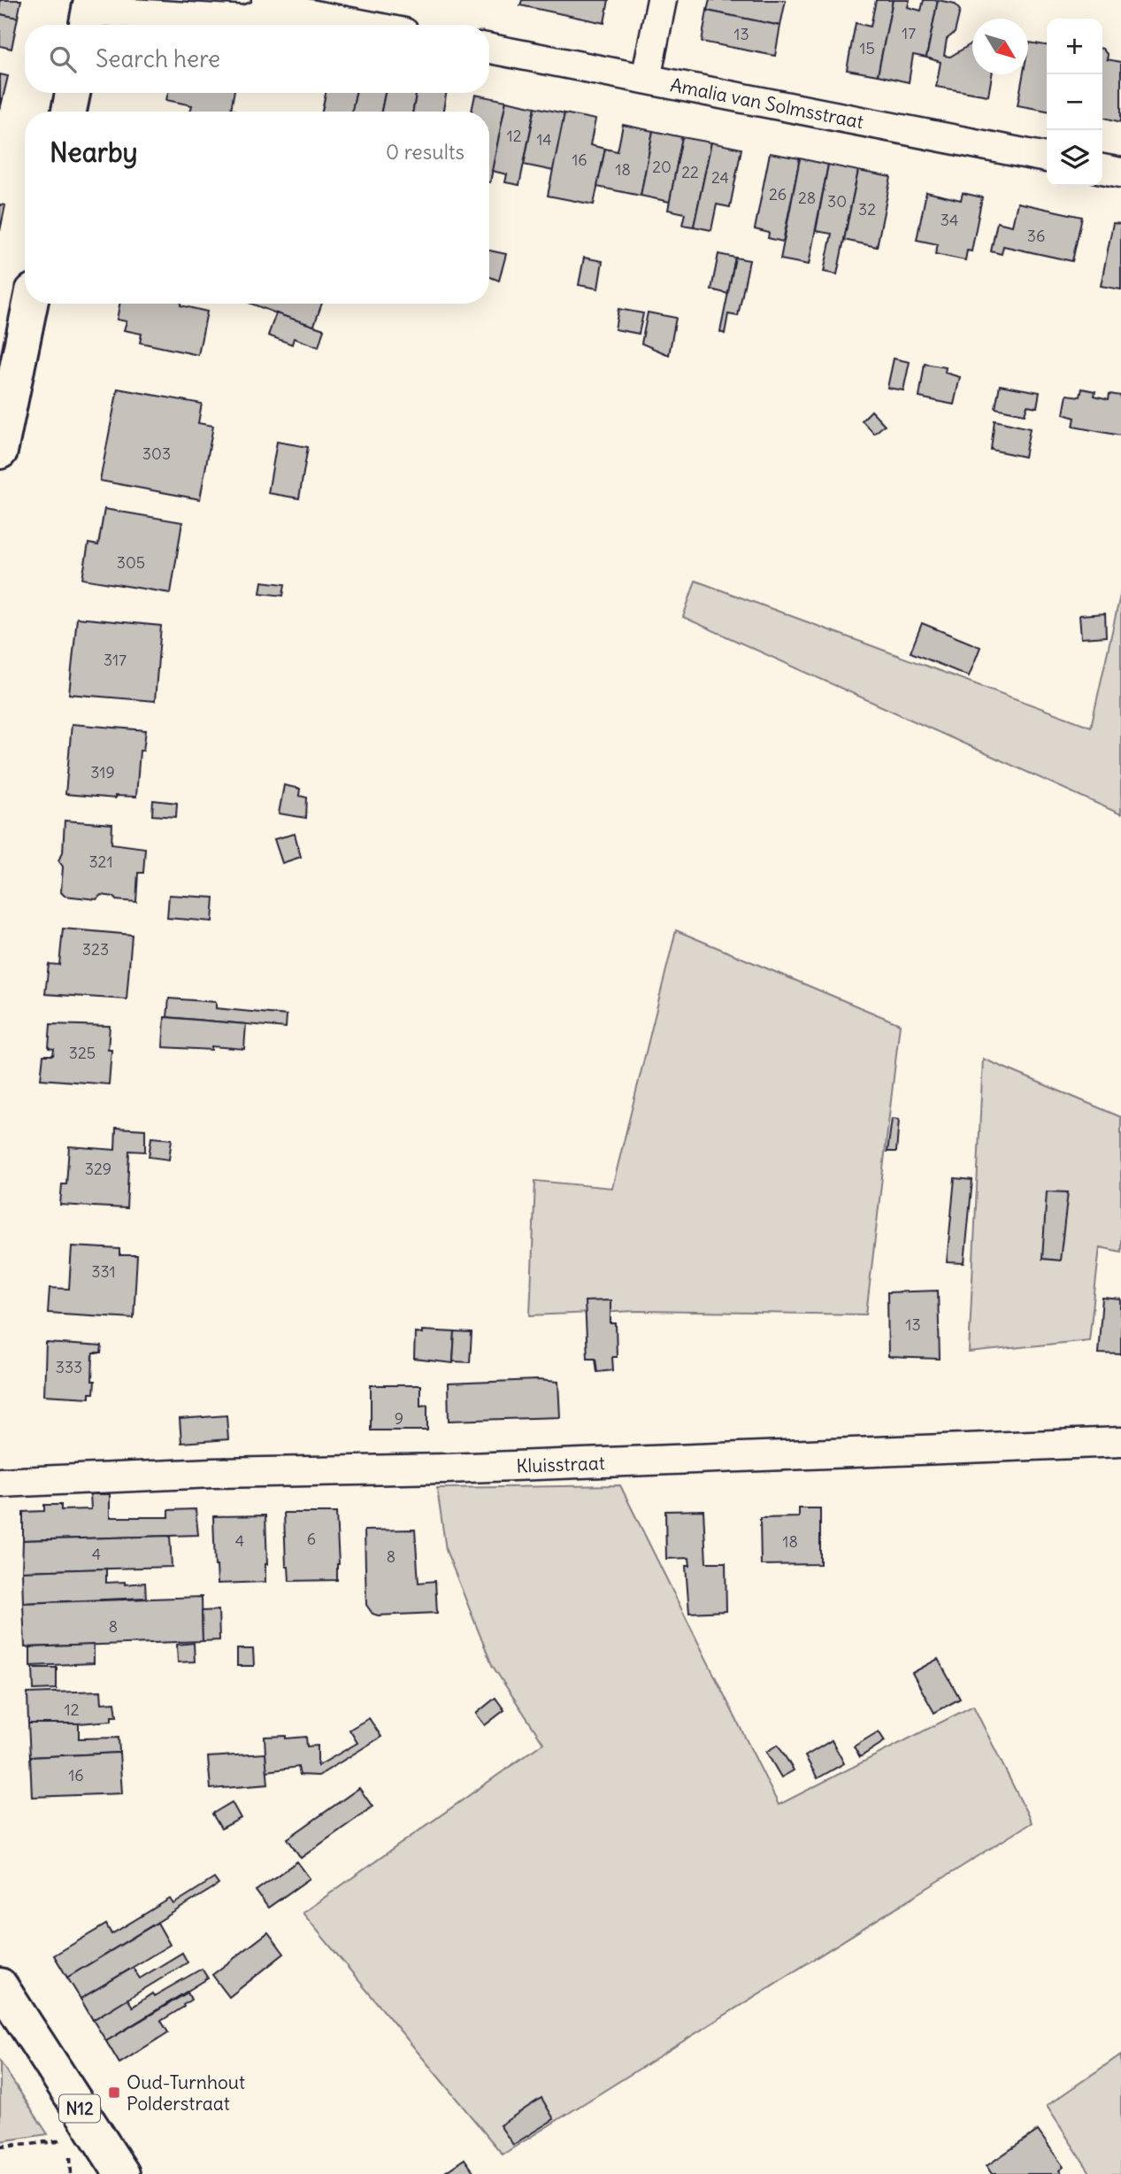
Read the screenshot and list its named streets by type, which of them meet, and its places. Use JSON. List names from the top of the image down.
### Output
{
  "streets": {
    "main road": ["N12"],
    "street": ["Amalia van Solmsstraat", "Kluisstraat"]
  },
  "places": {
    "transit": ["Oud-Turnhout Polderstraat"]
  },
  "house_numbers": [
    "17",
    "13",
    "15",
    "12",
    "14",
    "16",
    "20",
    "18",
    "22",
    "24",
    "26",
    "28",
    "30",
    "32",
    "34",
    "36",
    "303",
    "305",
    "317",
    "319",
    "321",
    "323",
    "325",
    "329",
    "331",
    "13",
    "333",
    "9",
    "6",
    "4",
    "18",
    "4",
    "8",
    "8",
    "12",
    "16"
  ],
  "north": "bottom right",
  "page": {
    "map_buttons": ["+", "−"],
    "search": "Search here",
    "heading": ["Nearby", "0 results"]
  }
}
